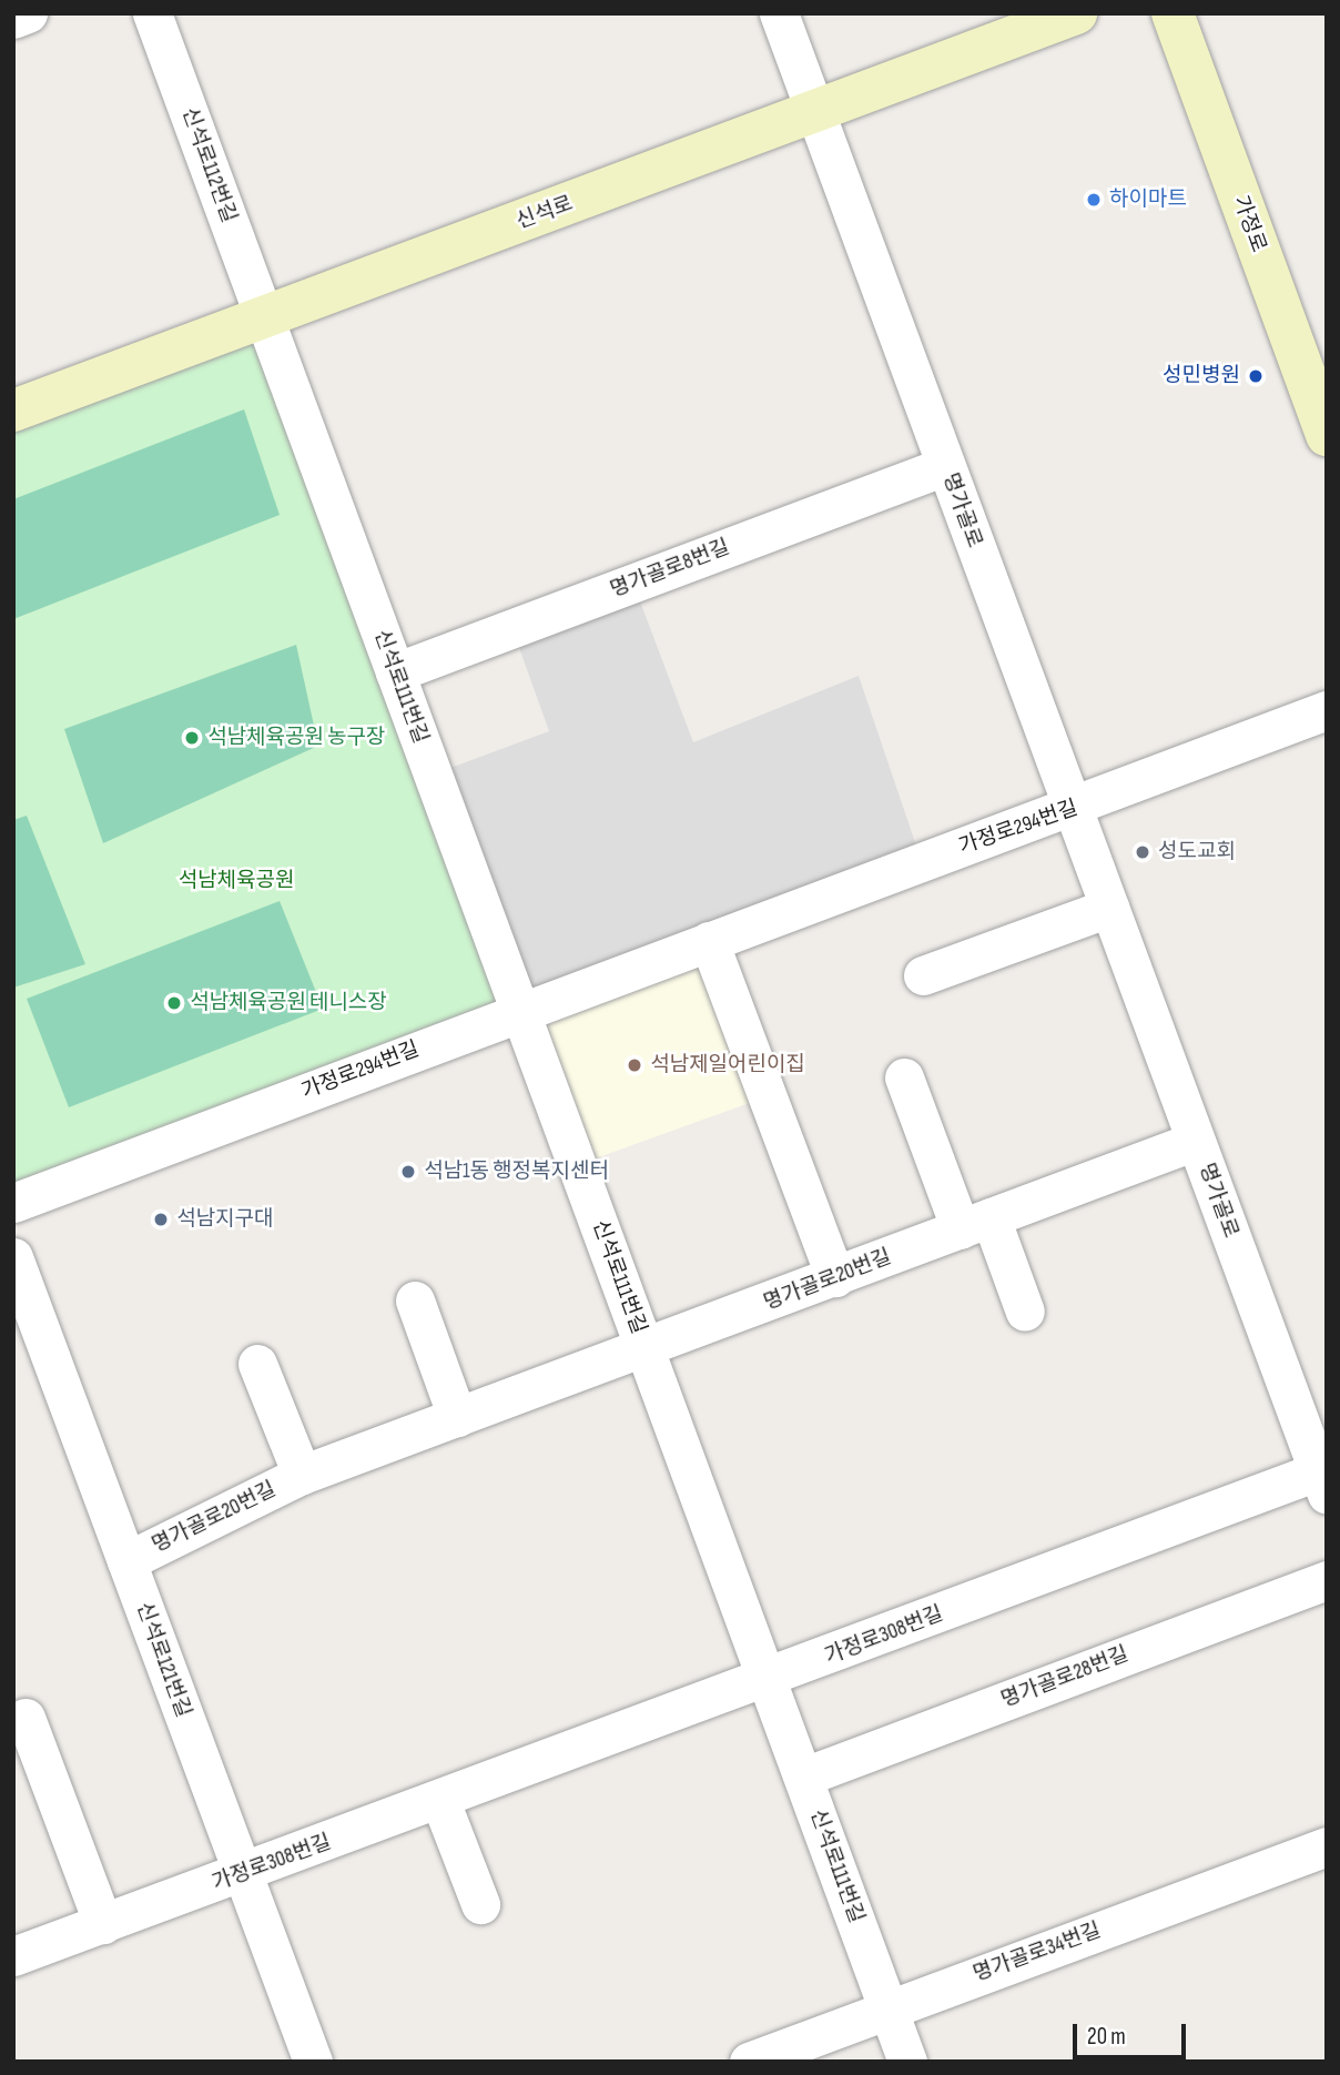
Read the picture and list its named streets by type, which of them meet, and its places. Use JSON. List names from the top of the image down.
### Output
{
  "streets": {
    "street": [
      "신석로112번길",
      "신석로",
      "가정로",
      "명가골로",
      "명가골로8번길",
      "신석로111번길",
      "가정로294번길",
      "명가골로20번길",
      "가정로308번길",
      "신석로121번길",
      "명가골로28번길",
      "명가골로34번길"
    ]
  },
  "crossings": [
    ["신석로112번길", "신석로"],
    ["신석로112번길", "신석로111번길"],
    ["신석로", "명가골로"],
    ["신석로", "신석로111번길"],
    ["명가골로", "명가골로8번길"],
    ["명가골로", "가정로294번길"],
    ["명가골로", "명가골로20번길"],
    ["명가골로", "가정로308번길"],
    ["명가골로8번길", "신석로111번길"],
    ["신석로111번길", "가정로294번길"],
    ["신석로111번길", "명가골로20번길"],
    ["신석로111번길", "가정로308번길"],
    ["신석로111번길", "명가골로28번길"],
    ["신석로111번길", "명가골로34번길"],
    ["명가골로20번길", "신석로121번길"],
    ["가정로308번길", "신석로121번길"]
  ],
  "parks": ["석남체육공원"],
  "places": [
    "하이마트",
    "성민병원",
    "석남체육공원 농구장",
    "성도교회",
    "석남체육공원 테니스장",
    "석남제일어린이집",
    "석남1동 행정복지센터",
    "석남지구대"
  ],
  "scale_bar": "20 m"
}
